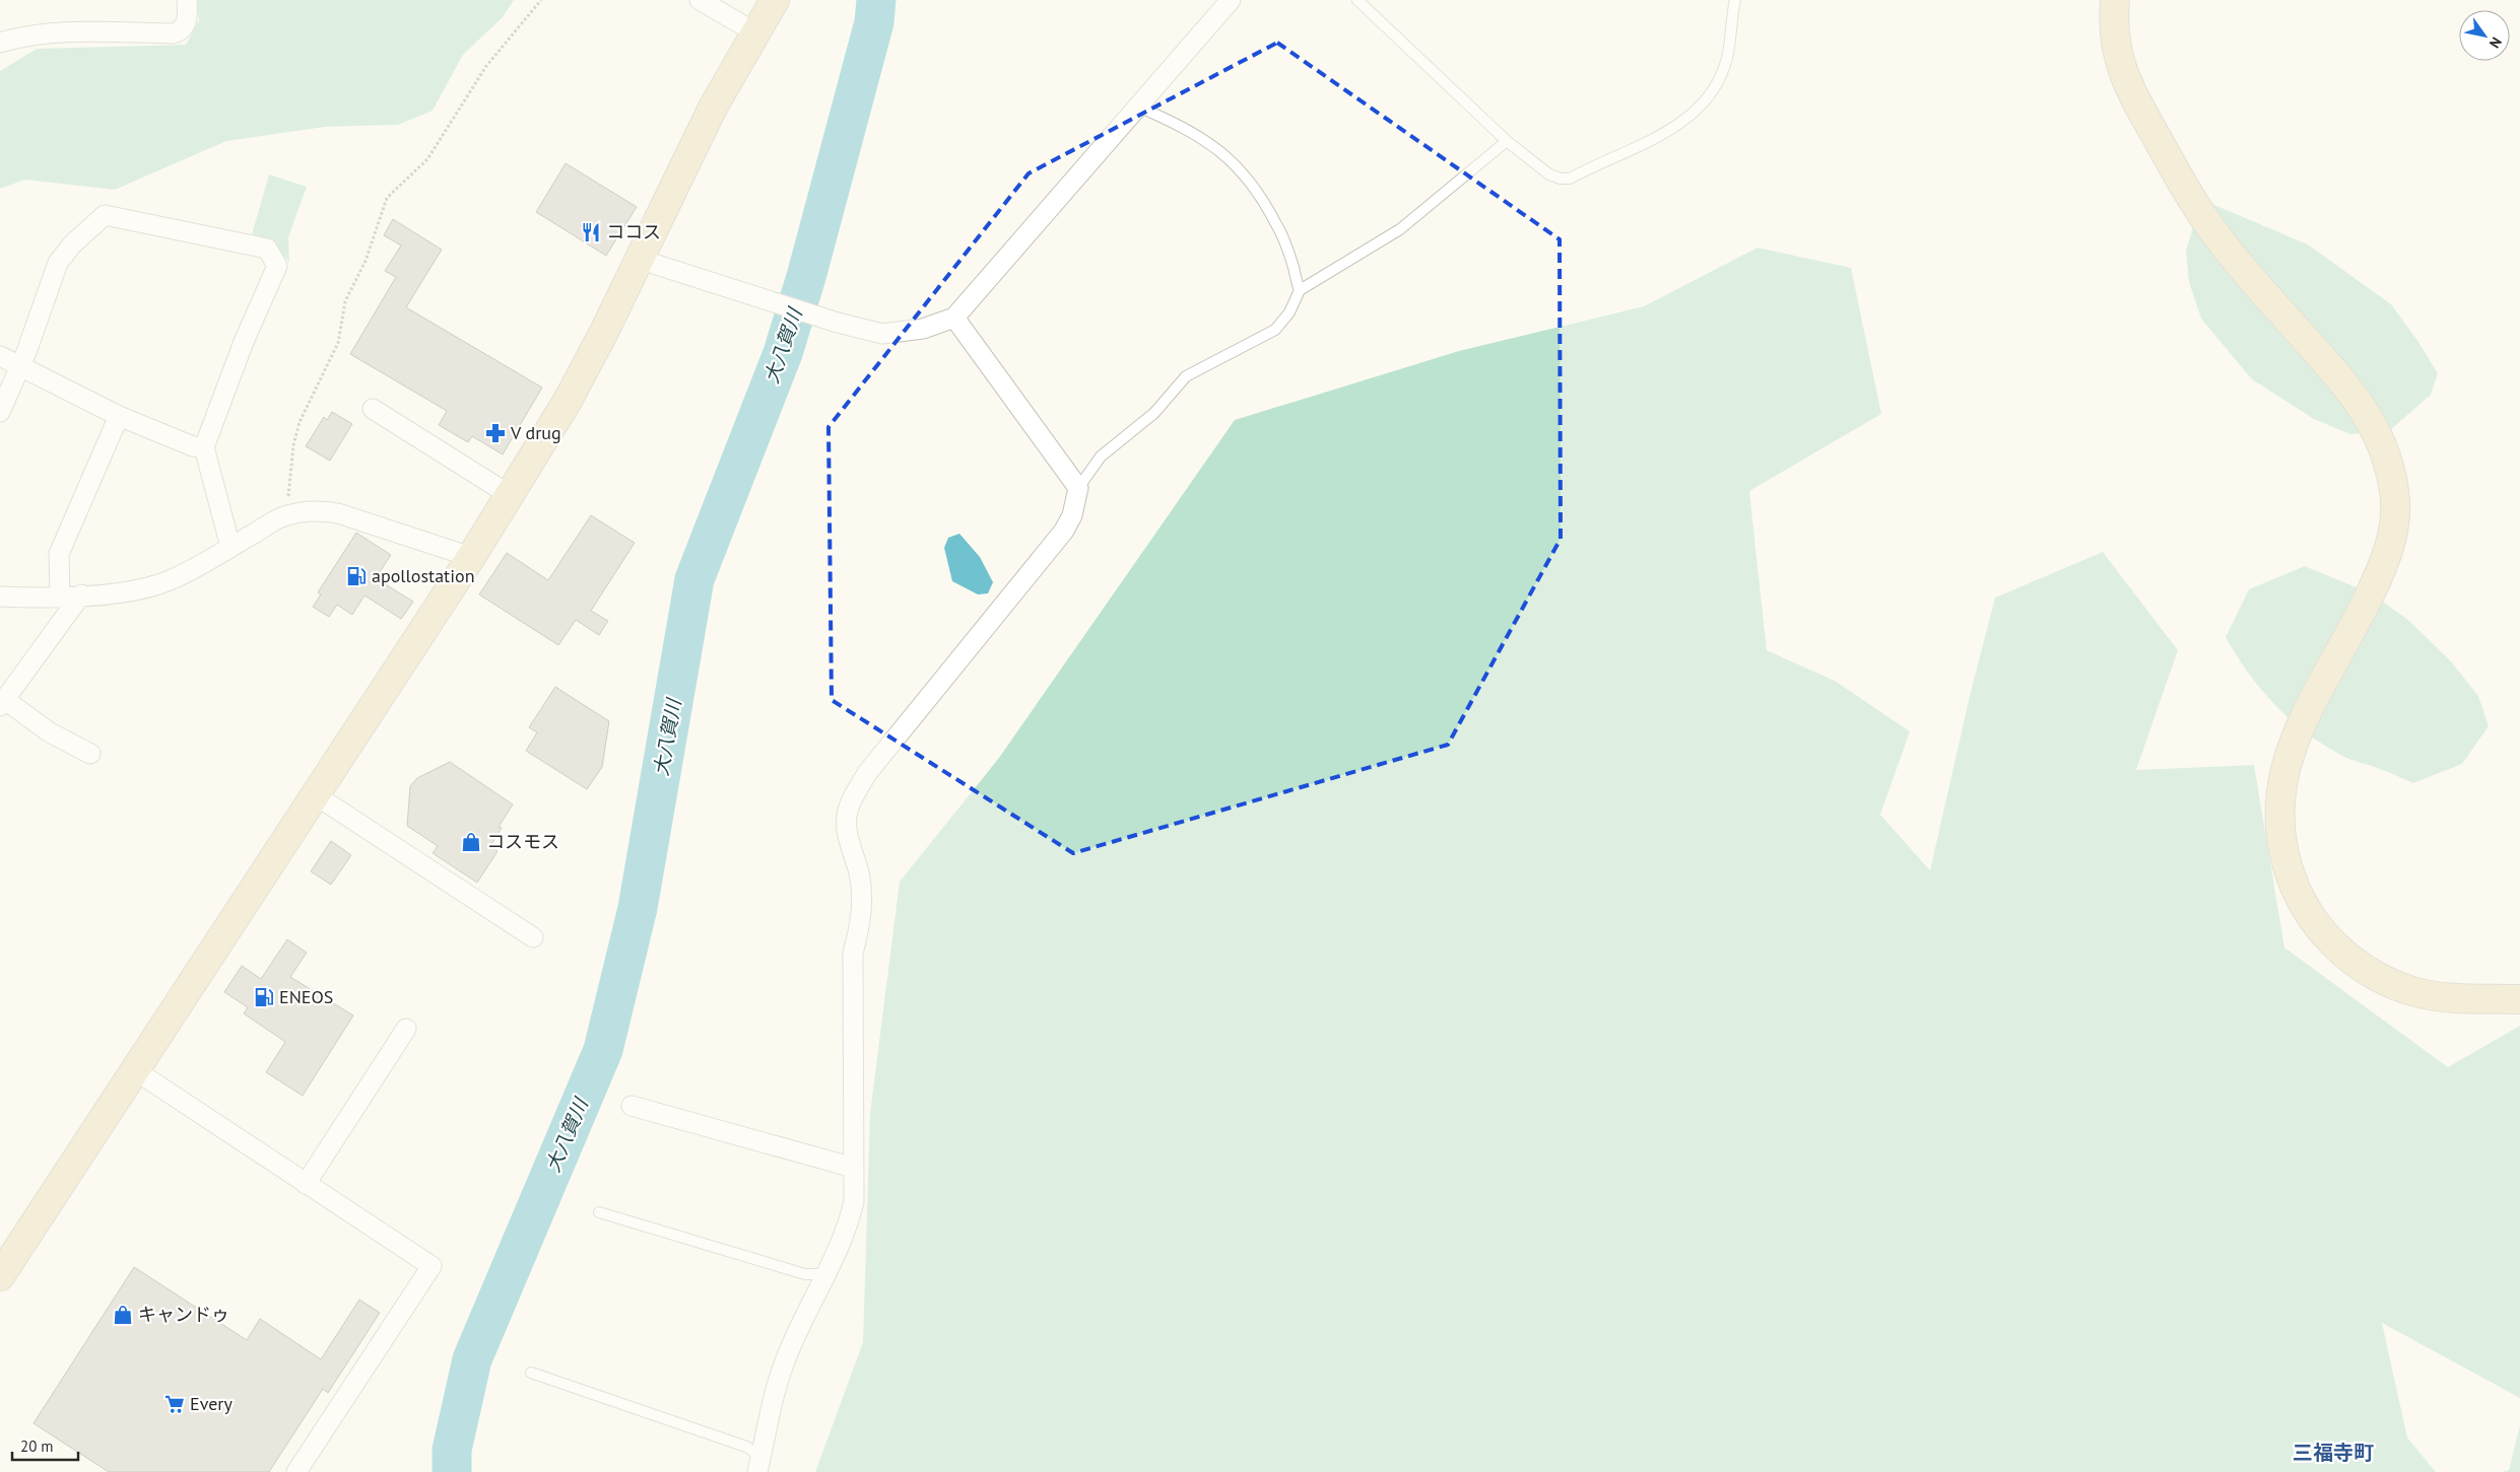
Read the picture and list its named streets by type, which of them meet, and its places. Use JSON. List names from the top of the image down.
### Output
{
  "districts": ["三福寺町"],
  "water": ["大八賀川"],
  "places": {
    "restaurant": ["ココス"],
    "pharmacy": ["V drug"],
    "fuel station": ["apollostation", "ENEOS"],
    "shop": ["コスモス", "キャンドゥ"],
    "supermarket": ["Every"]
  },
  "scale_bar": "20 m",
  "north": "bottom right"
}
